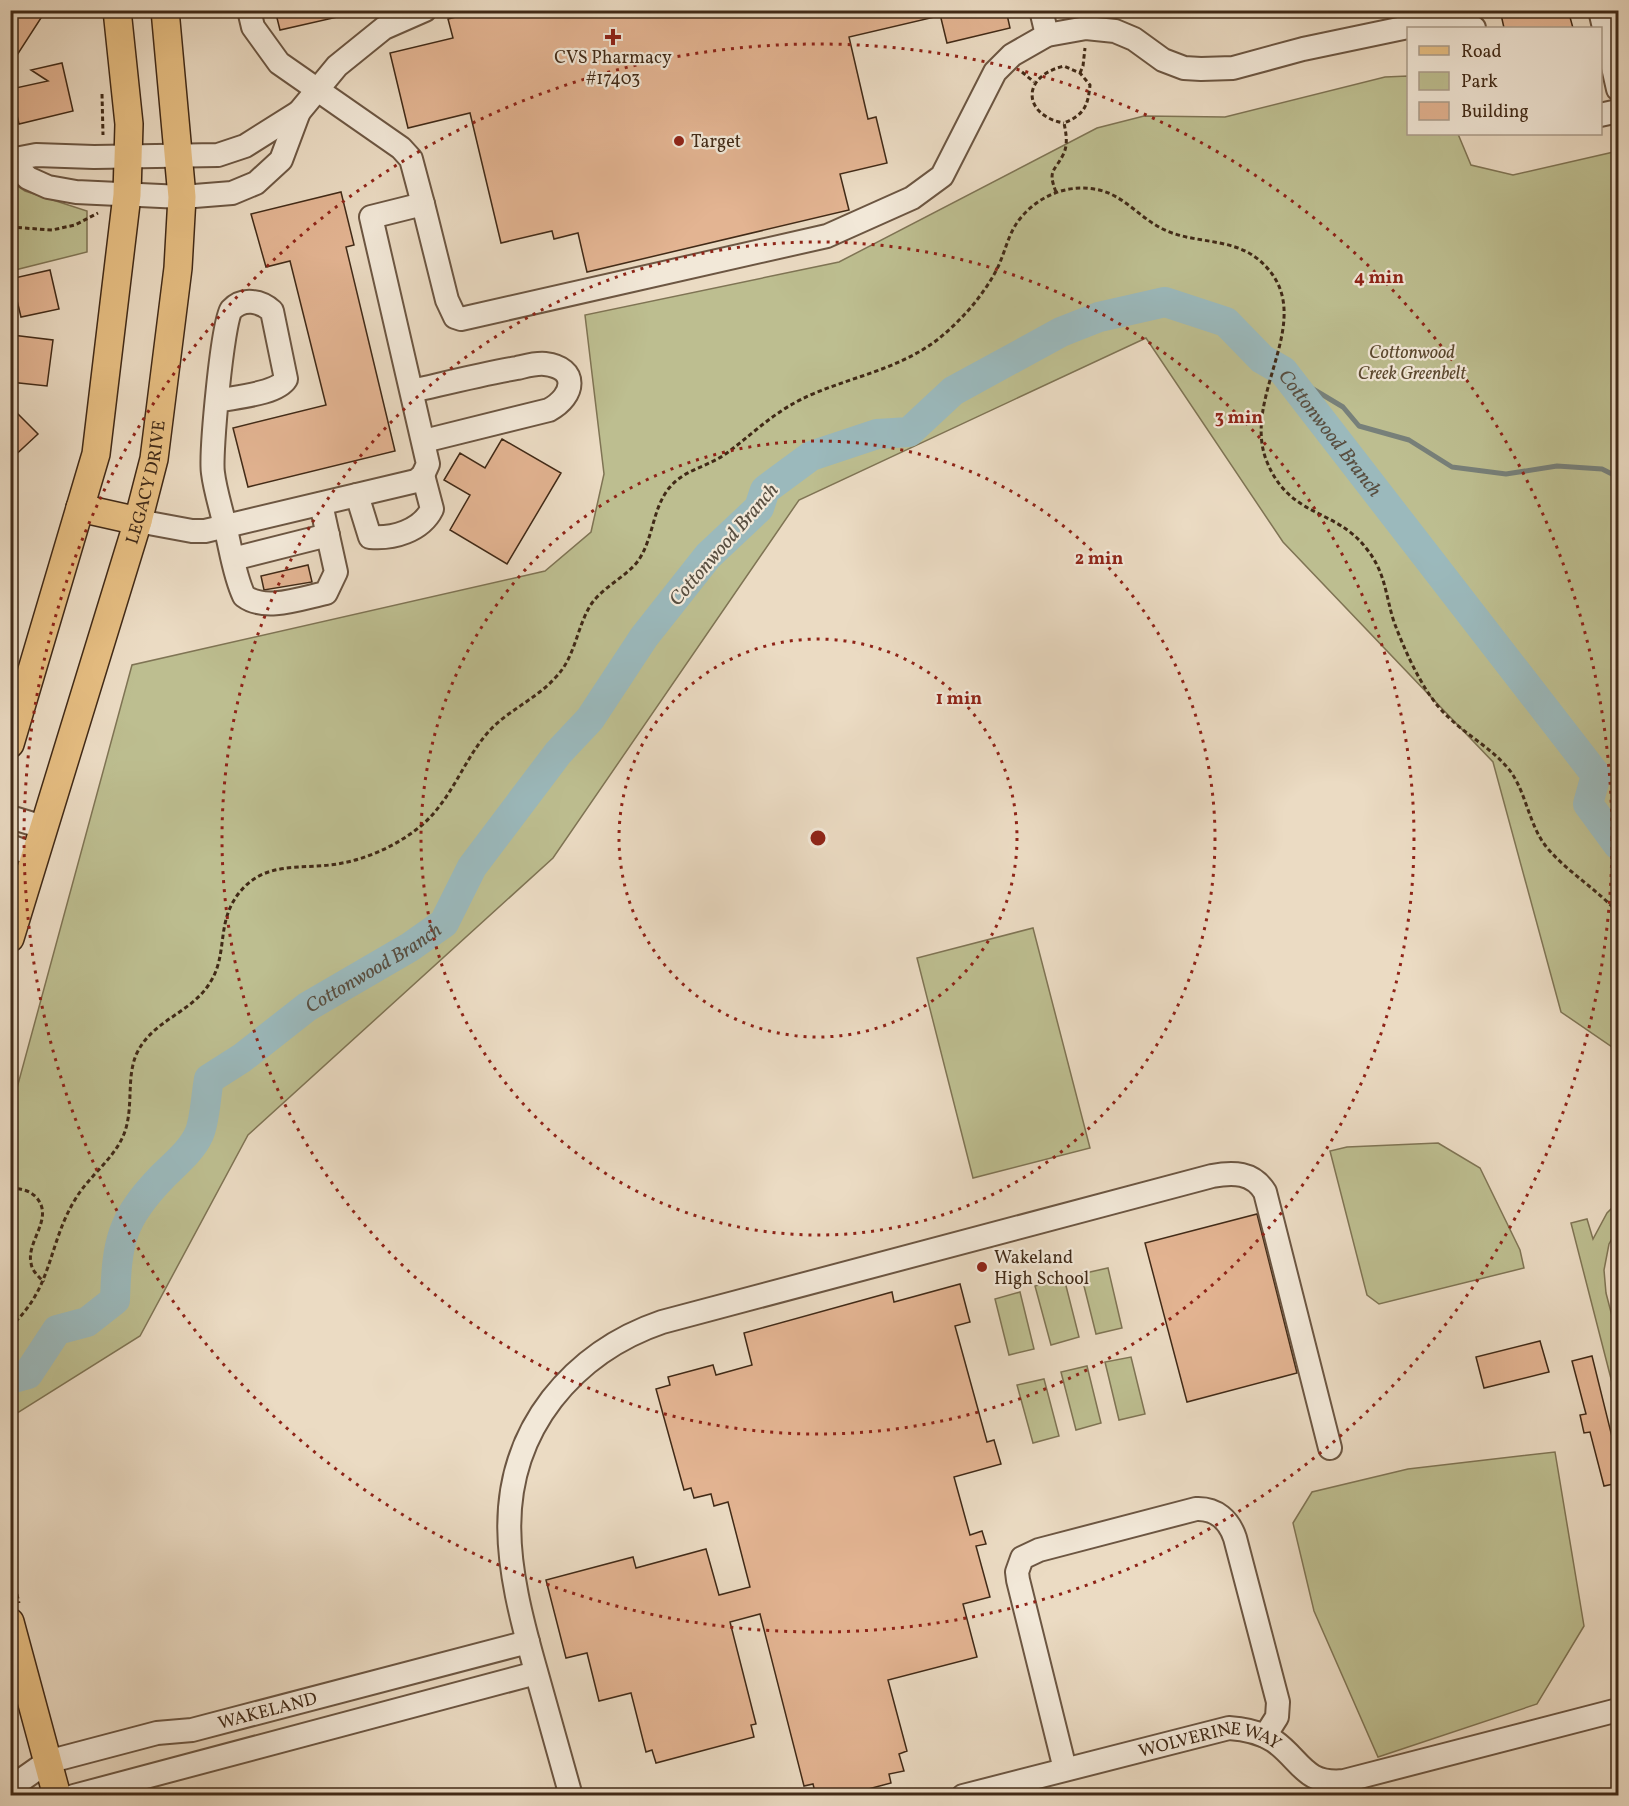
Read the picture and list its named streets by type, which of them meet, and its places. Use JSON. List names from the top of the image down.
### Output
{
  "streets": {
    "main road": ["LEGACY DRIVE"],
    "street": ["WAKELAND", "WOLVERINE WAY"]
  },
  "water": ["Cottonwood Branch"],
  "parks": ["Cottonwood Creek Greenbelt"],
  "places": {
    "health": ["CVS Pharmacy #17403"],
    "other": ["Target", "Wakeland High School"]
  },
  "legend": ["Road", "Park", "Building"],
  "rings": [
    "4 min",
    "3 min",
    "2 min",
    "1 min"
  ]
}
